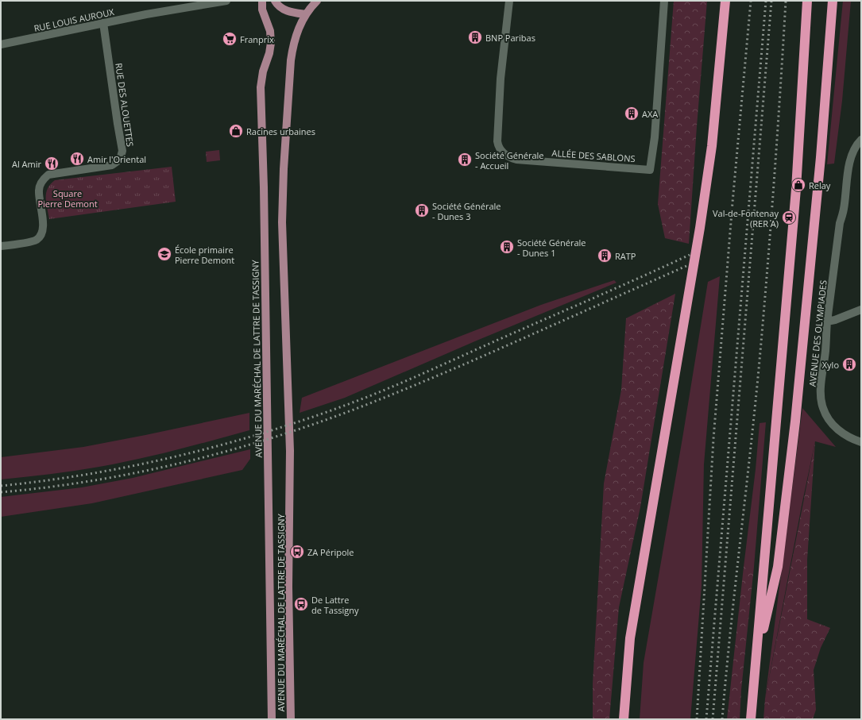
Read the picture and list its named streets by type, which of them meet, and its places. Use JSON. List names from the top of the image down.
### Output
{
  "streets": {
    "main road": ["AVENUE DU MARÉCHAL DE LATTRE DE TASSIGNY"],
    "street": [
      "RUE LOUIS AUROUX",
      "RUE DES ALOUETTES",
      "ALLÉE DES SABLONS",
      "AVENUE DES OLYMPIADES"
    ]
  },
  "crossings": [
    ["RUE LOUIS AUROUX", "RUE DES ALOUETTES"]
  ],
  "parks": ["Square Pierre Demont"],
  "places": {
    "building": [
      "BNP Paribas",
      "AXA",
      "Société Générale - Accueil",
      "Société Générale - Dunes 3",
      "Société Générale - Dunes 1",
      "RATP",
      "Xylo"
    ],
    "supermarket": ["Franprix"],
    "shop": ["Racines urbaines", "Relay"],
    "restaurant": ["Amir l'Oriental", "Al Amir"],
    "station": ["Val-de-Fontenay (RER A)"],
    "school or university": ["École primaire Pierre Demont"],
    "bus stop": ["ZA Péripole", "De Lattre de Tassigny"]
  }
}
